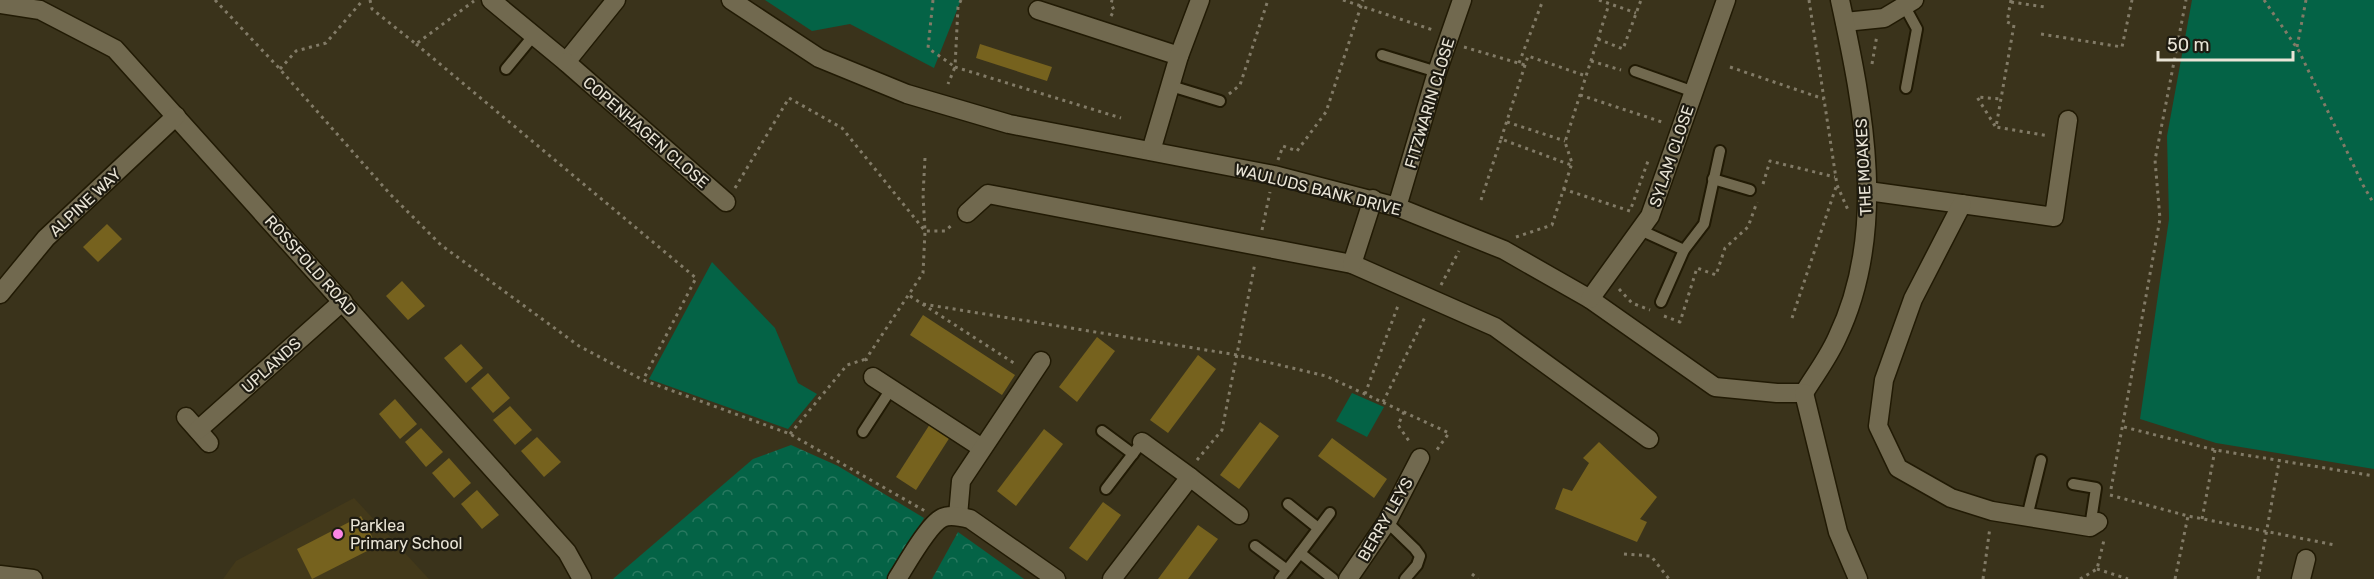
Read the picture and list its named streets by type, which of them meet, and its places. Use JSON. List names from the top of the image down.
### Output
{
  "streets": {
    "street": [
      "FITZWARIN CLOSE",
      "COPENHAGEN CLOSE",
      "SYLAM CLOSE",
      "THE MOAKES",
      "WAULUDS BANK DRIVE",
      "ALPINE WAY",
      "ROSSFOLD ROAD",
      "UPLANDS",
      "BERRY LEYS"
    ]
  },
  "crossings": [
    ["FITZWARIN CLOSE", "WAULUDS BANK DRIVE"],
    ["SYLAM CLOSE", "WAULUDS BANK DRIVE"],
    ["THE MOAKES", "WAULUDS BANK DRIVE"],
    ["ALPINE WAY", "ROSSFOLD ROAD"],
    ["ROSSFOLD ROAD", "UPLANDS"]
  ],
  "places": ["Parklea Primary School"],
  "scale_bar": "50 m"
}
